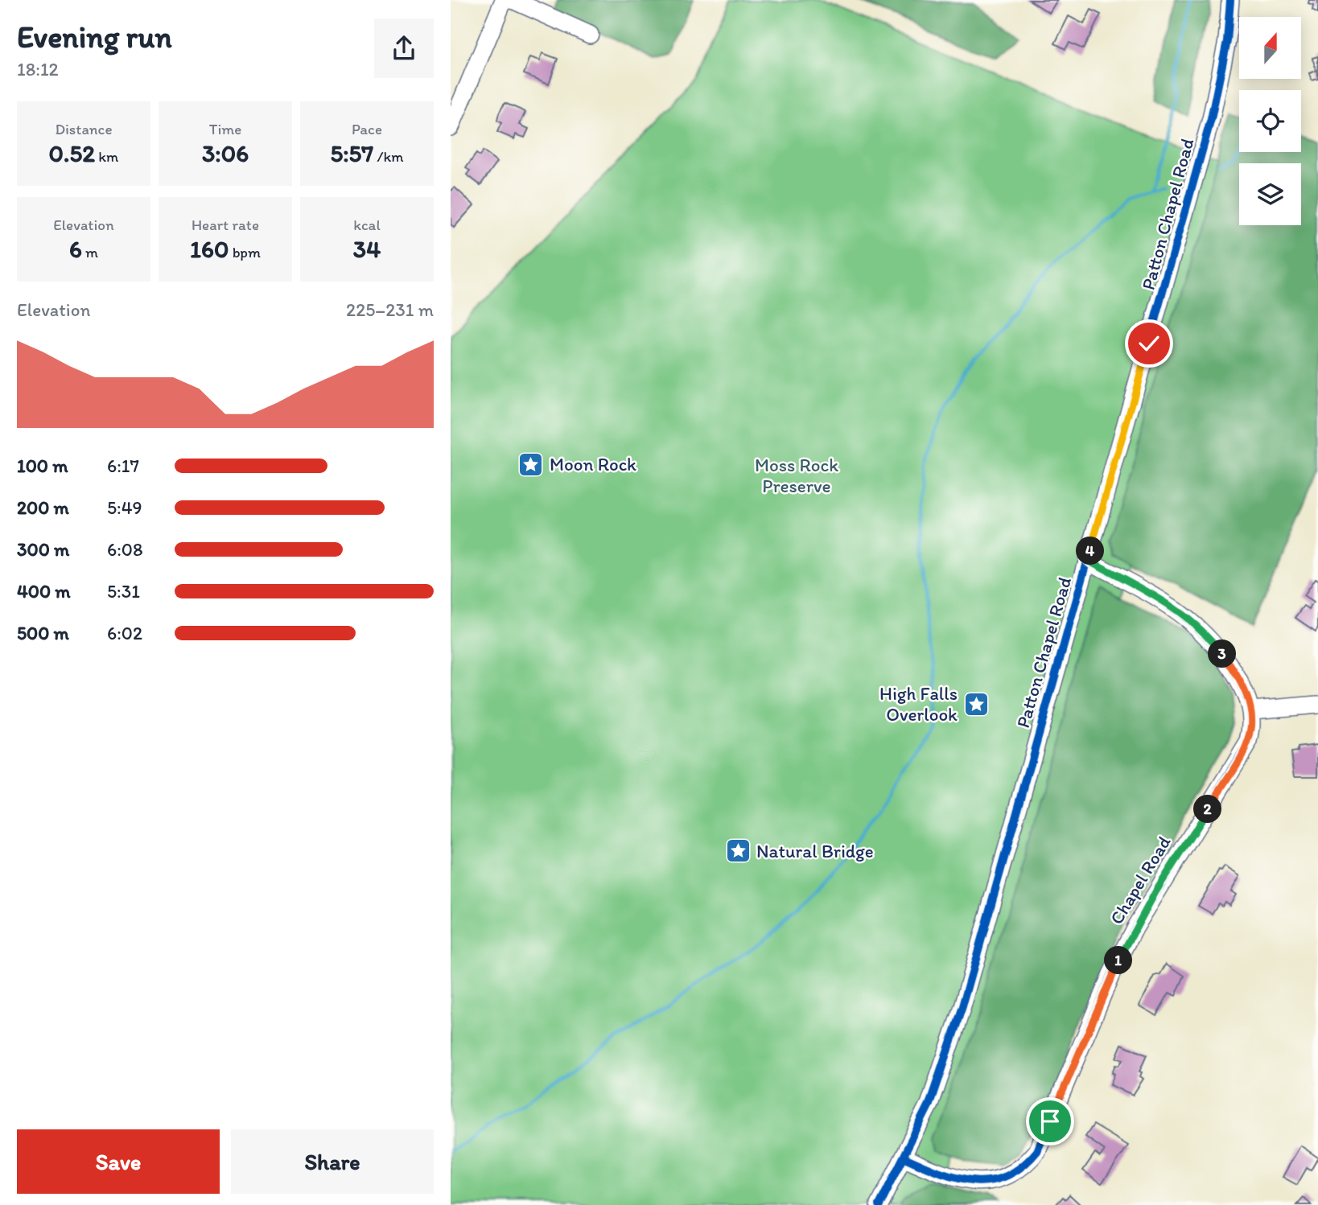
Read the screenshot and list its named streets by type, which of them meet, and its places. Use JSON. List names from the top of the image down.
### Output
{
  "streets": {
    "street": ["Patton Chapel Road", "Chapel Road"]
  },
  "crossings": [
    ["Patton Chapel Road", "Chapel Road"]
  ],
  "parks": ["Moss Rock Preserve"],
  "places": {
    "place": ["Moon Rock", "High Falls Overlook", "Natural Bridge"]
  },
  "north": "top",
  "page": {
    "heading": ["Evening run", "18:12"],
    "stats": [
      ["Distance", "0.52 km"],
      ["Time", "3:06"],
      ["Pace", "5:57 /km"],
      ["Elevation", "6 m"],
      ["Heart rate", "160 bpm"],
      ["kcal", "34"]
    ],
    "chart": ["Elevation", "225–231 m"],
    "list": [
      {
        "name": "100 m",
        "note": "6:17"
      },
      {
        "name": "200 m",
        "note": "5:49"
      },
      {
        "name": "300 m",
        "note": "6:08"
      },
      {
        "name": "400 m",
        "note": "5:31"
      },
      {
        "name": "500 m",
        "note": "6:02"
      }
    ],
    "pins": [
      "4",
      "3",
      "2",
      "1"
    ],
    "buttons": ["Save", "Share"]
  }
}
